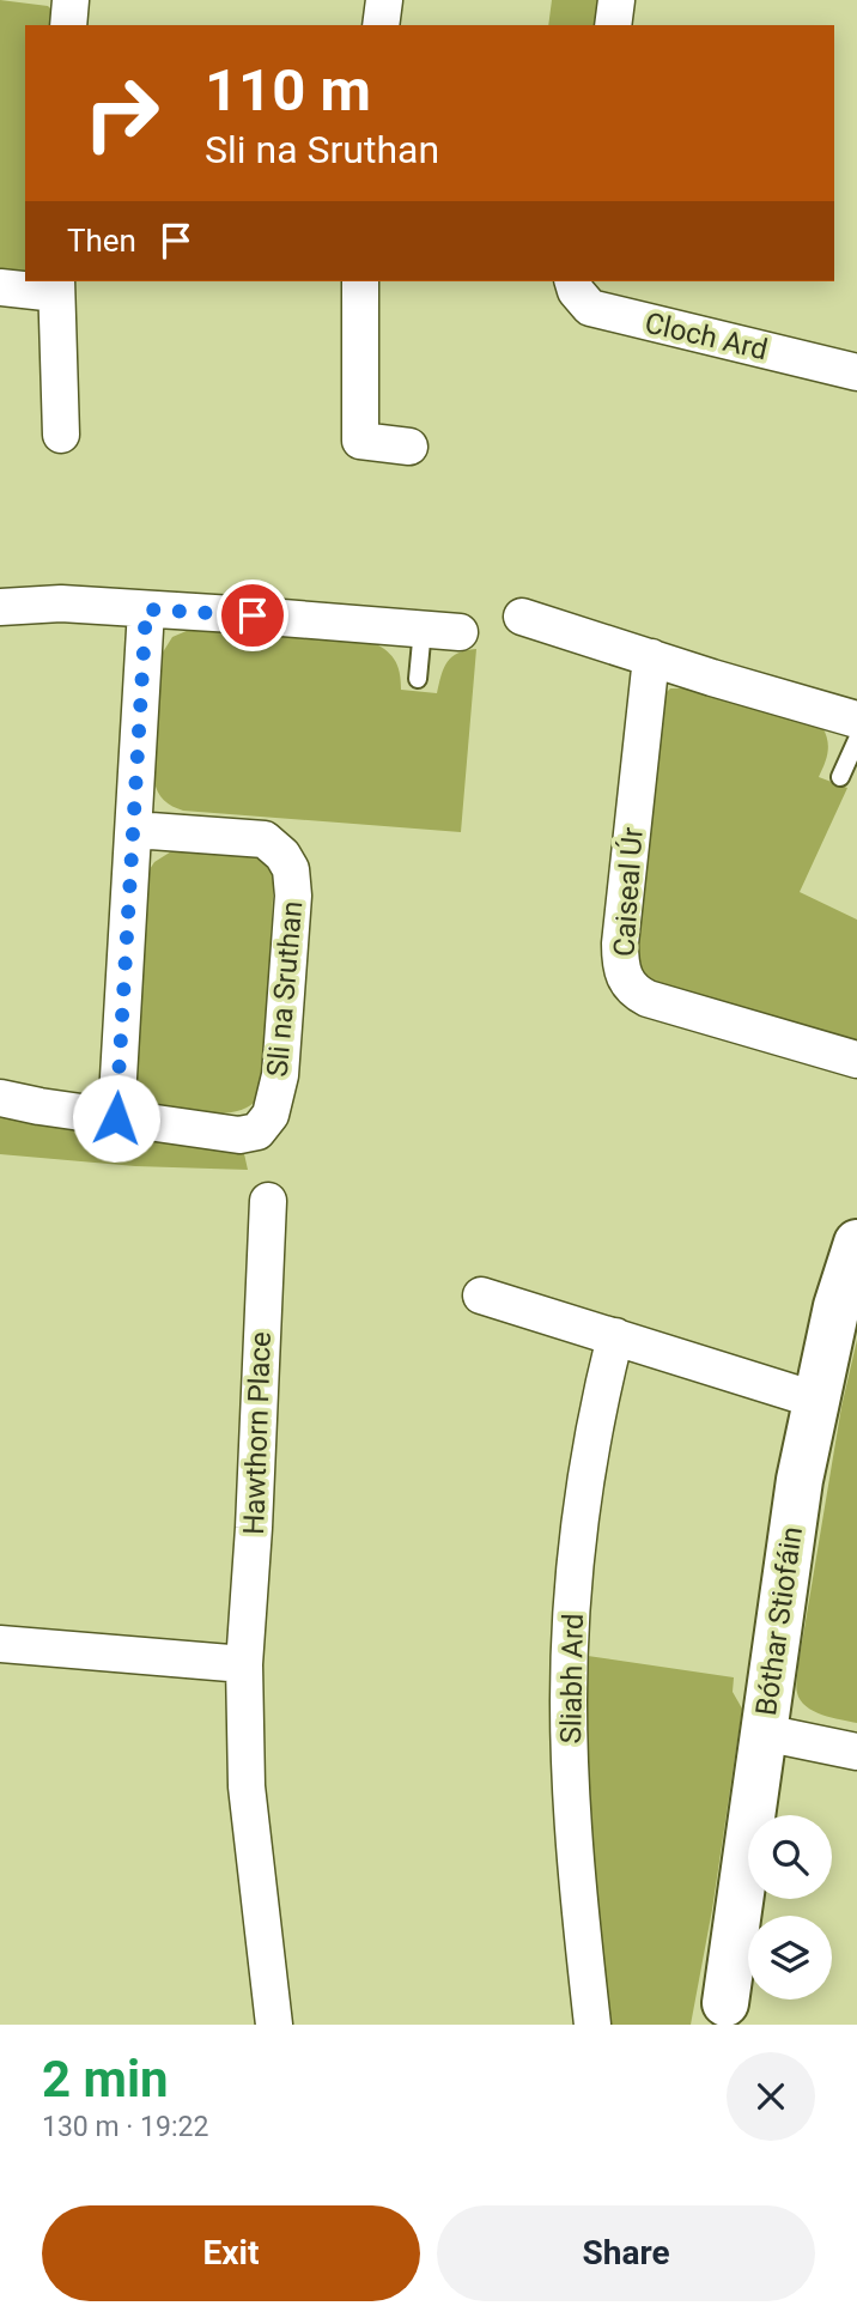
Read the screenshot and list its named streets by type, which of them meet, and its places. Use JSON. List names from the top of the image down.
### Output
{
  "streets": {
    "street": [
      "Cloch Ard",
      "Caiseal Úr",
      "Sli na Sruthan",
      "Hawthorn Place",
      "Bóthar Stiofáin",
      "Sliabh Ard"
    ]
  },
  "page": {
    "turn": ["110 m", "Sli na Sruthan"],
    "then": "Then",
    "heading": ["2 min", "130 m · 19:22"],
    "buttons": ["Exit", "Share"]
  }
}
